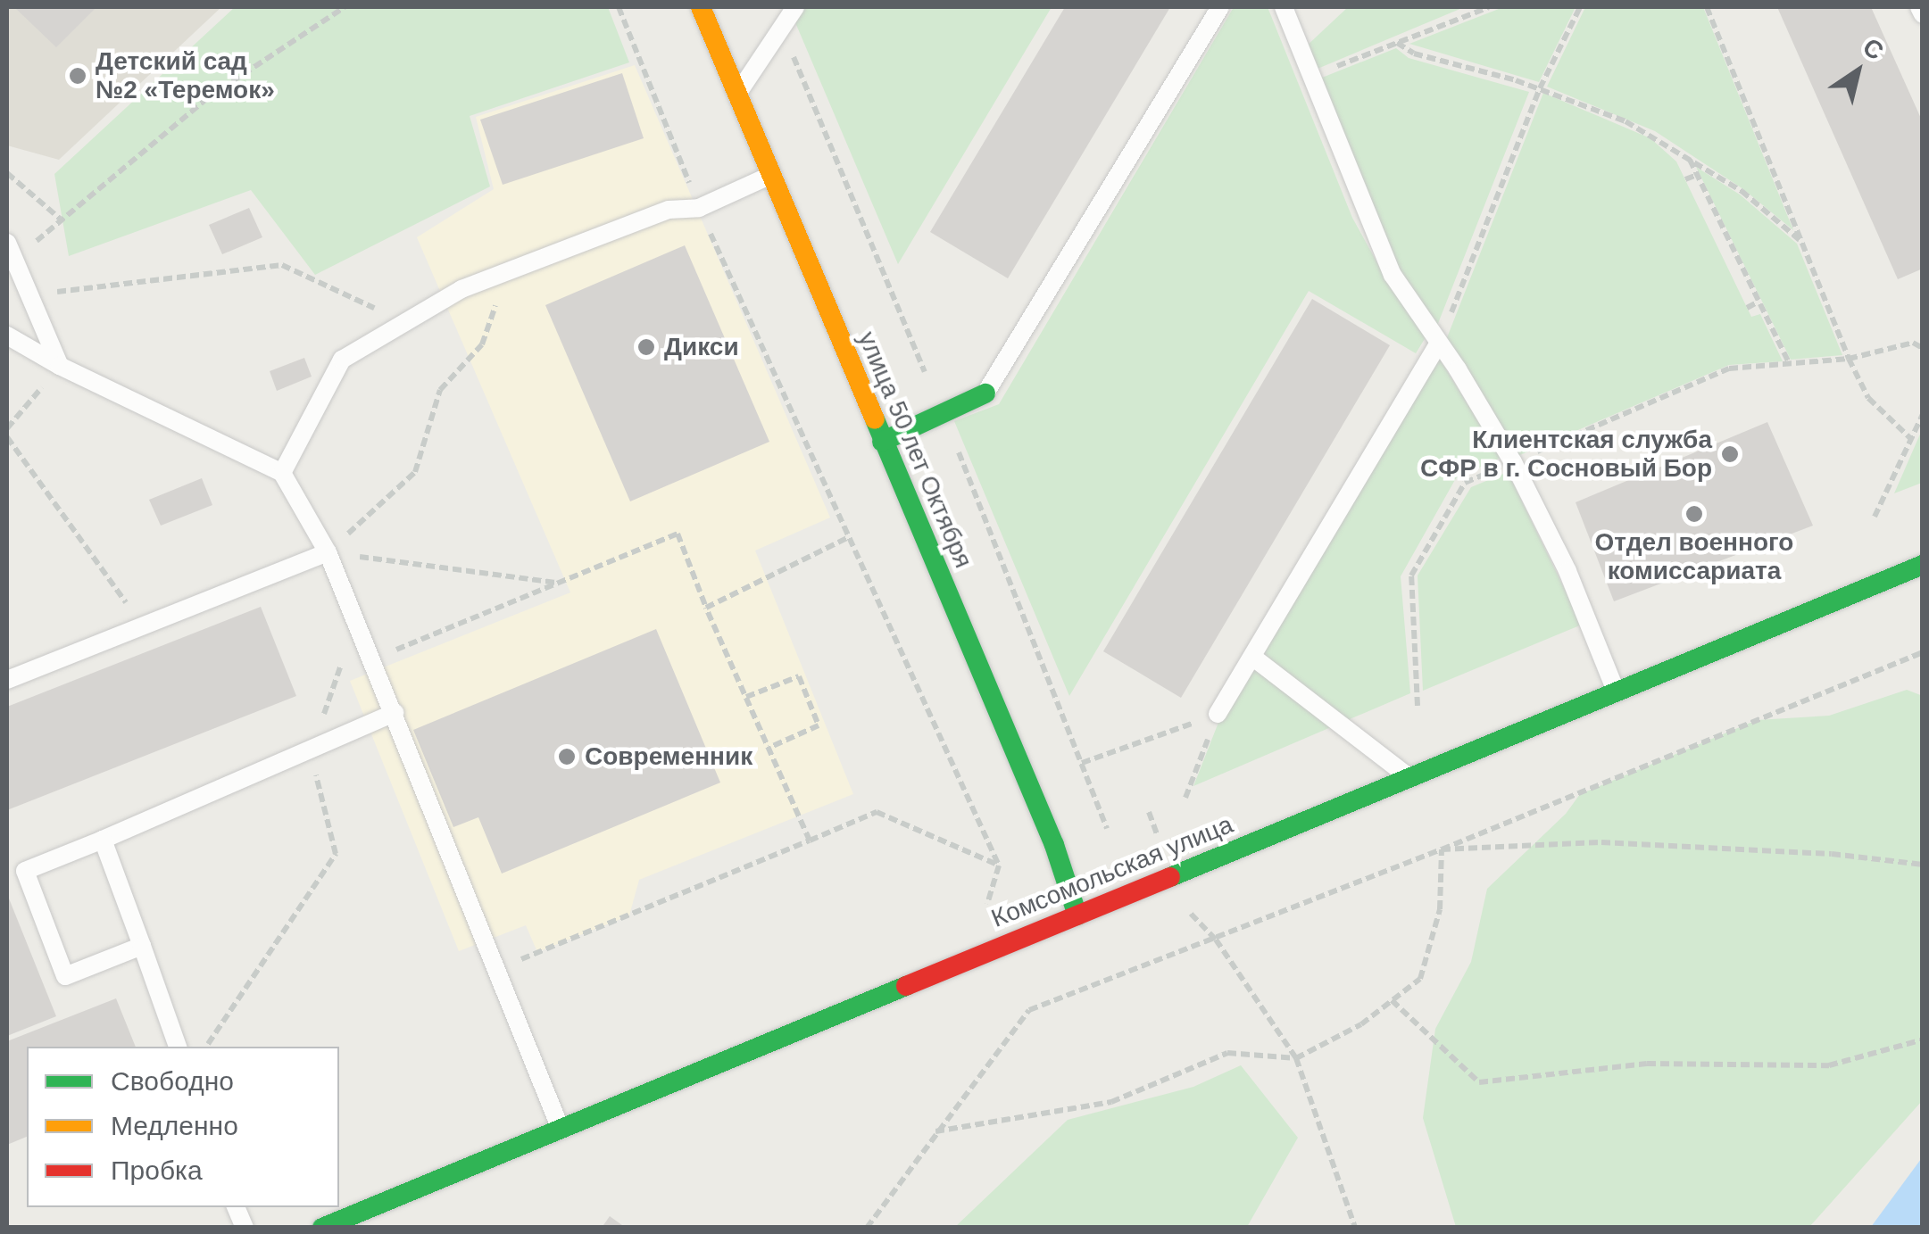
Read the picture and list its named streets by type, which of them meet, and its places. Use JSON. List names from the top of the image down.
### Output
{
  "streets": {
    "street": ["улица 50 лет Октября", "Комсомольская улица"]
  },
  "crossings": [
    ["улица 50 лет Октября", "Комсомольская улица"]
  ],
  "places": [
    "Детский сад №2 «Теремок»",
    "Дикси",
    "Клиентская служба СФР в г. Сосновый Бор",
    "Отдел военного комиссариата",
    "Современник"
  ],
  "legend": ["Свободно", "Медленно", "Пробка"],
  "north": "top right"
}
